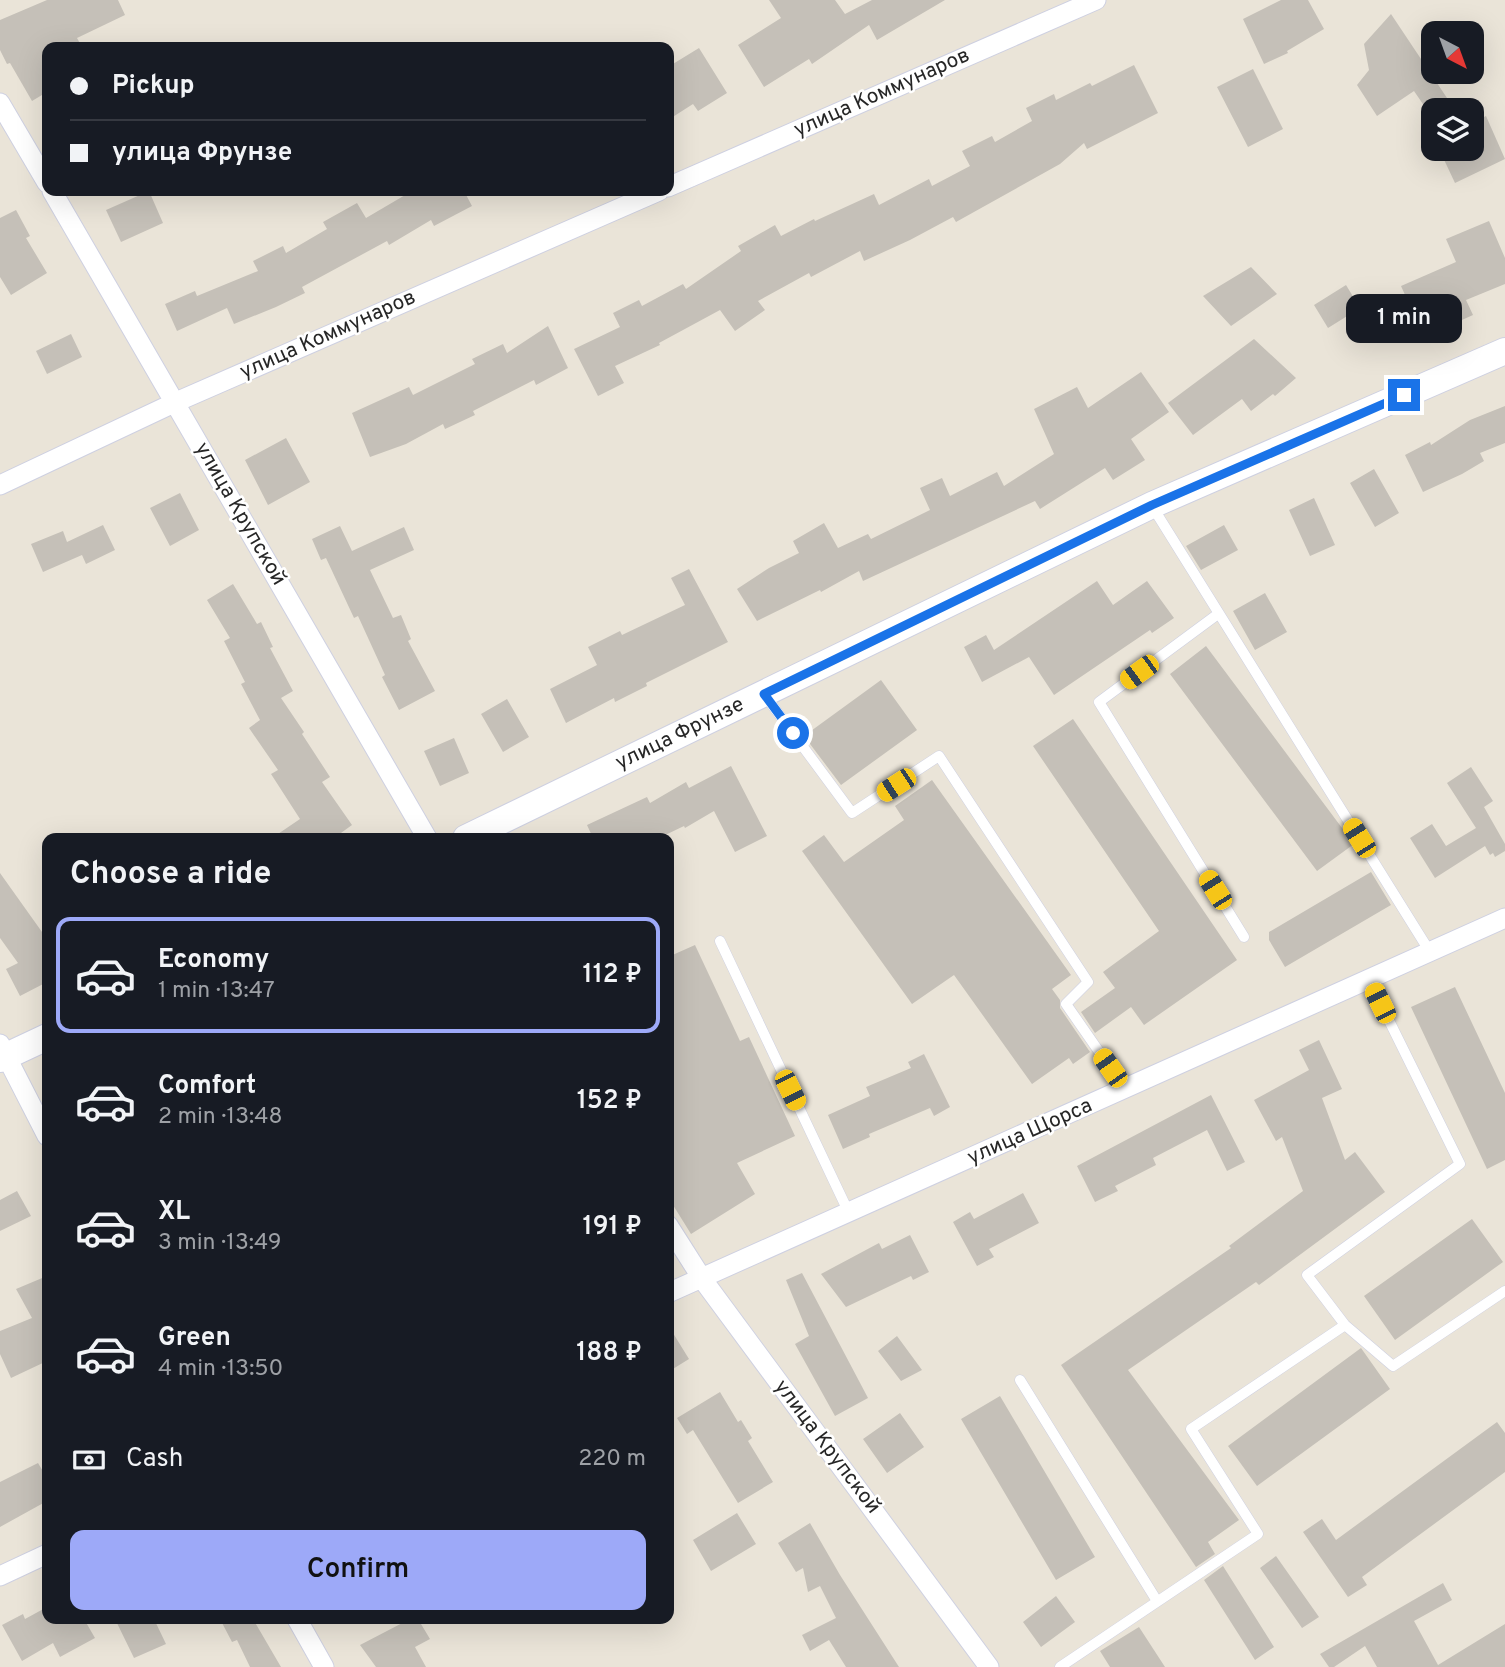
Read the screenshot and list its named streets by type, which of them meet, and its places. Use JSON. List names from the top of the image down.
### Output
{
  "streets": {
    "main road": ["улица Фрунзе"],
    "street": ["улица Коммунаров", "улица Крупской", "улица Щорса"]
  },
  "crossings": [
    ["улица Коммунаров", "улица Крупской"],
    ["улица Крупской", "улица Щорса"]
  ],
  "north": "bottom right",
  "page": {
    "banner": ["Pickup", "улица Фрунзе"],
    "bubble": "1 min",
    "heading": "Choose a ride",
    "list": [
      {
        "name": "Economy",
        "note": "1 min · 13:47",
        "value": "112 ₽"
      },
      {
        "name": "Comfort",
        "note": "2 min · 13:48",
        "value": "152 ₽"
      },
      {
        "name": "XL",
        "note": "3 min · 13:49",
        "value": "191 ₽"
      },
      {
        "name": "Green",
        "note": "4 min · 13:50",
        "value": "188 ₽"
      }
    ],
    "pay": ["Cash", "220 m"],
    "buttons": "Confirm"
  }
}
